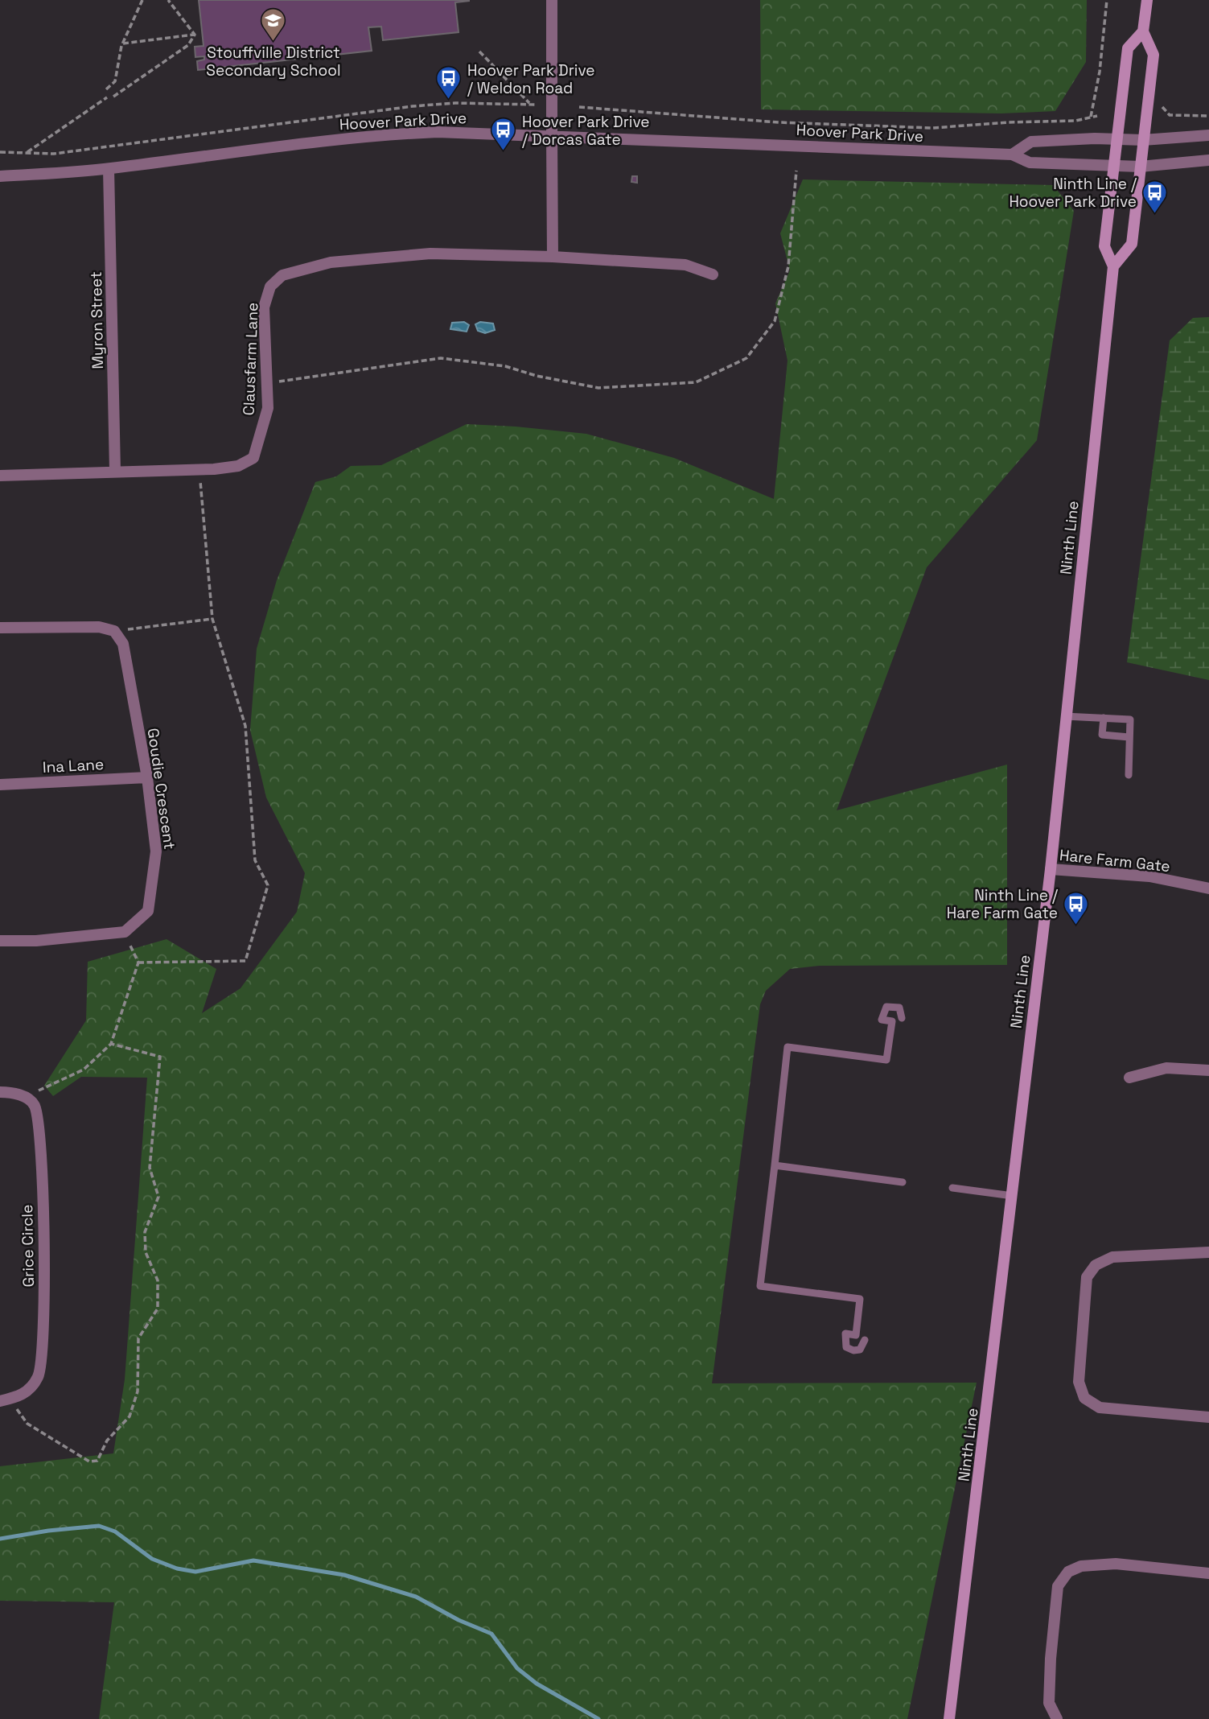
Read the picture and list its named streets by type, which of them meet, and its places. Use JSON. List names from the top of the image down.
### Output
{
  "streets": {
    "main road": ["Ninth Line"],
    "street": [
      "Hoover Park Drive",
      "Myron Street",
      "Clausfarm Lane",
      "Ina Lane",
      "Goudie Crescent",
      "Hare Farm Gate",
      "Grice Circle"
    ]
  },
  "crossings": [
    ["Hoover Park Drive", "Myron Street"],
    ["Hoover Park Drive", "Ninth Line"],
    ["Myron Street", "Clausfarm Lane"],
    ["Ninth Line", "Hare Farm Gate"],
    ["Ina Lane", "Goudie Crescent"]
  ],
  "places": {
    "school or university": ["Stouffville District Secondary School"],
    "bus stop": [
      "Hoover Park Drive / Weldon Road",
      "Hoover Park Drive / Dorcas Gate",
      "Ninth Line / Hoover Park Drive",
      "Ninth Line / Hare Farm Gate"
    ]
  }
}
